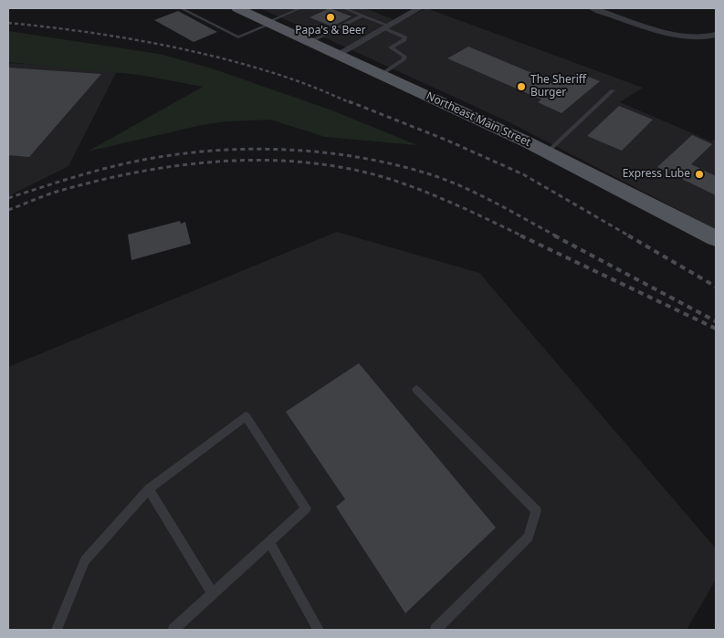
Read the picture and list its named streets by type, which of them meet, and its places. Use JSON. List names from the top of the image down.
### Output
{
  "streets": {
    "main road": ["Northeast Main Street"]
  },
  "places": ["Papa's & Beer", "The Sheriff Burger", "Express Lube"]
}
